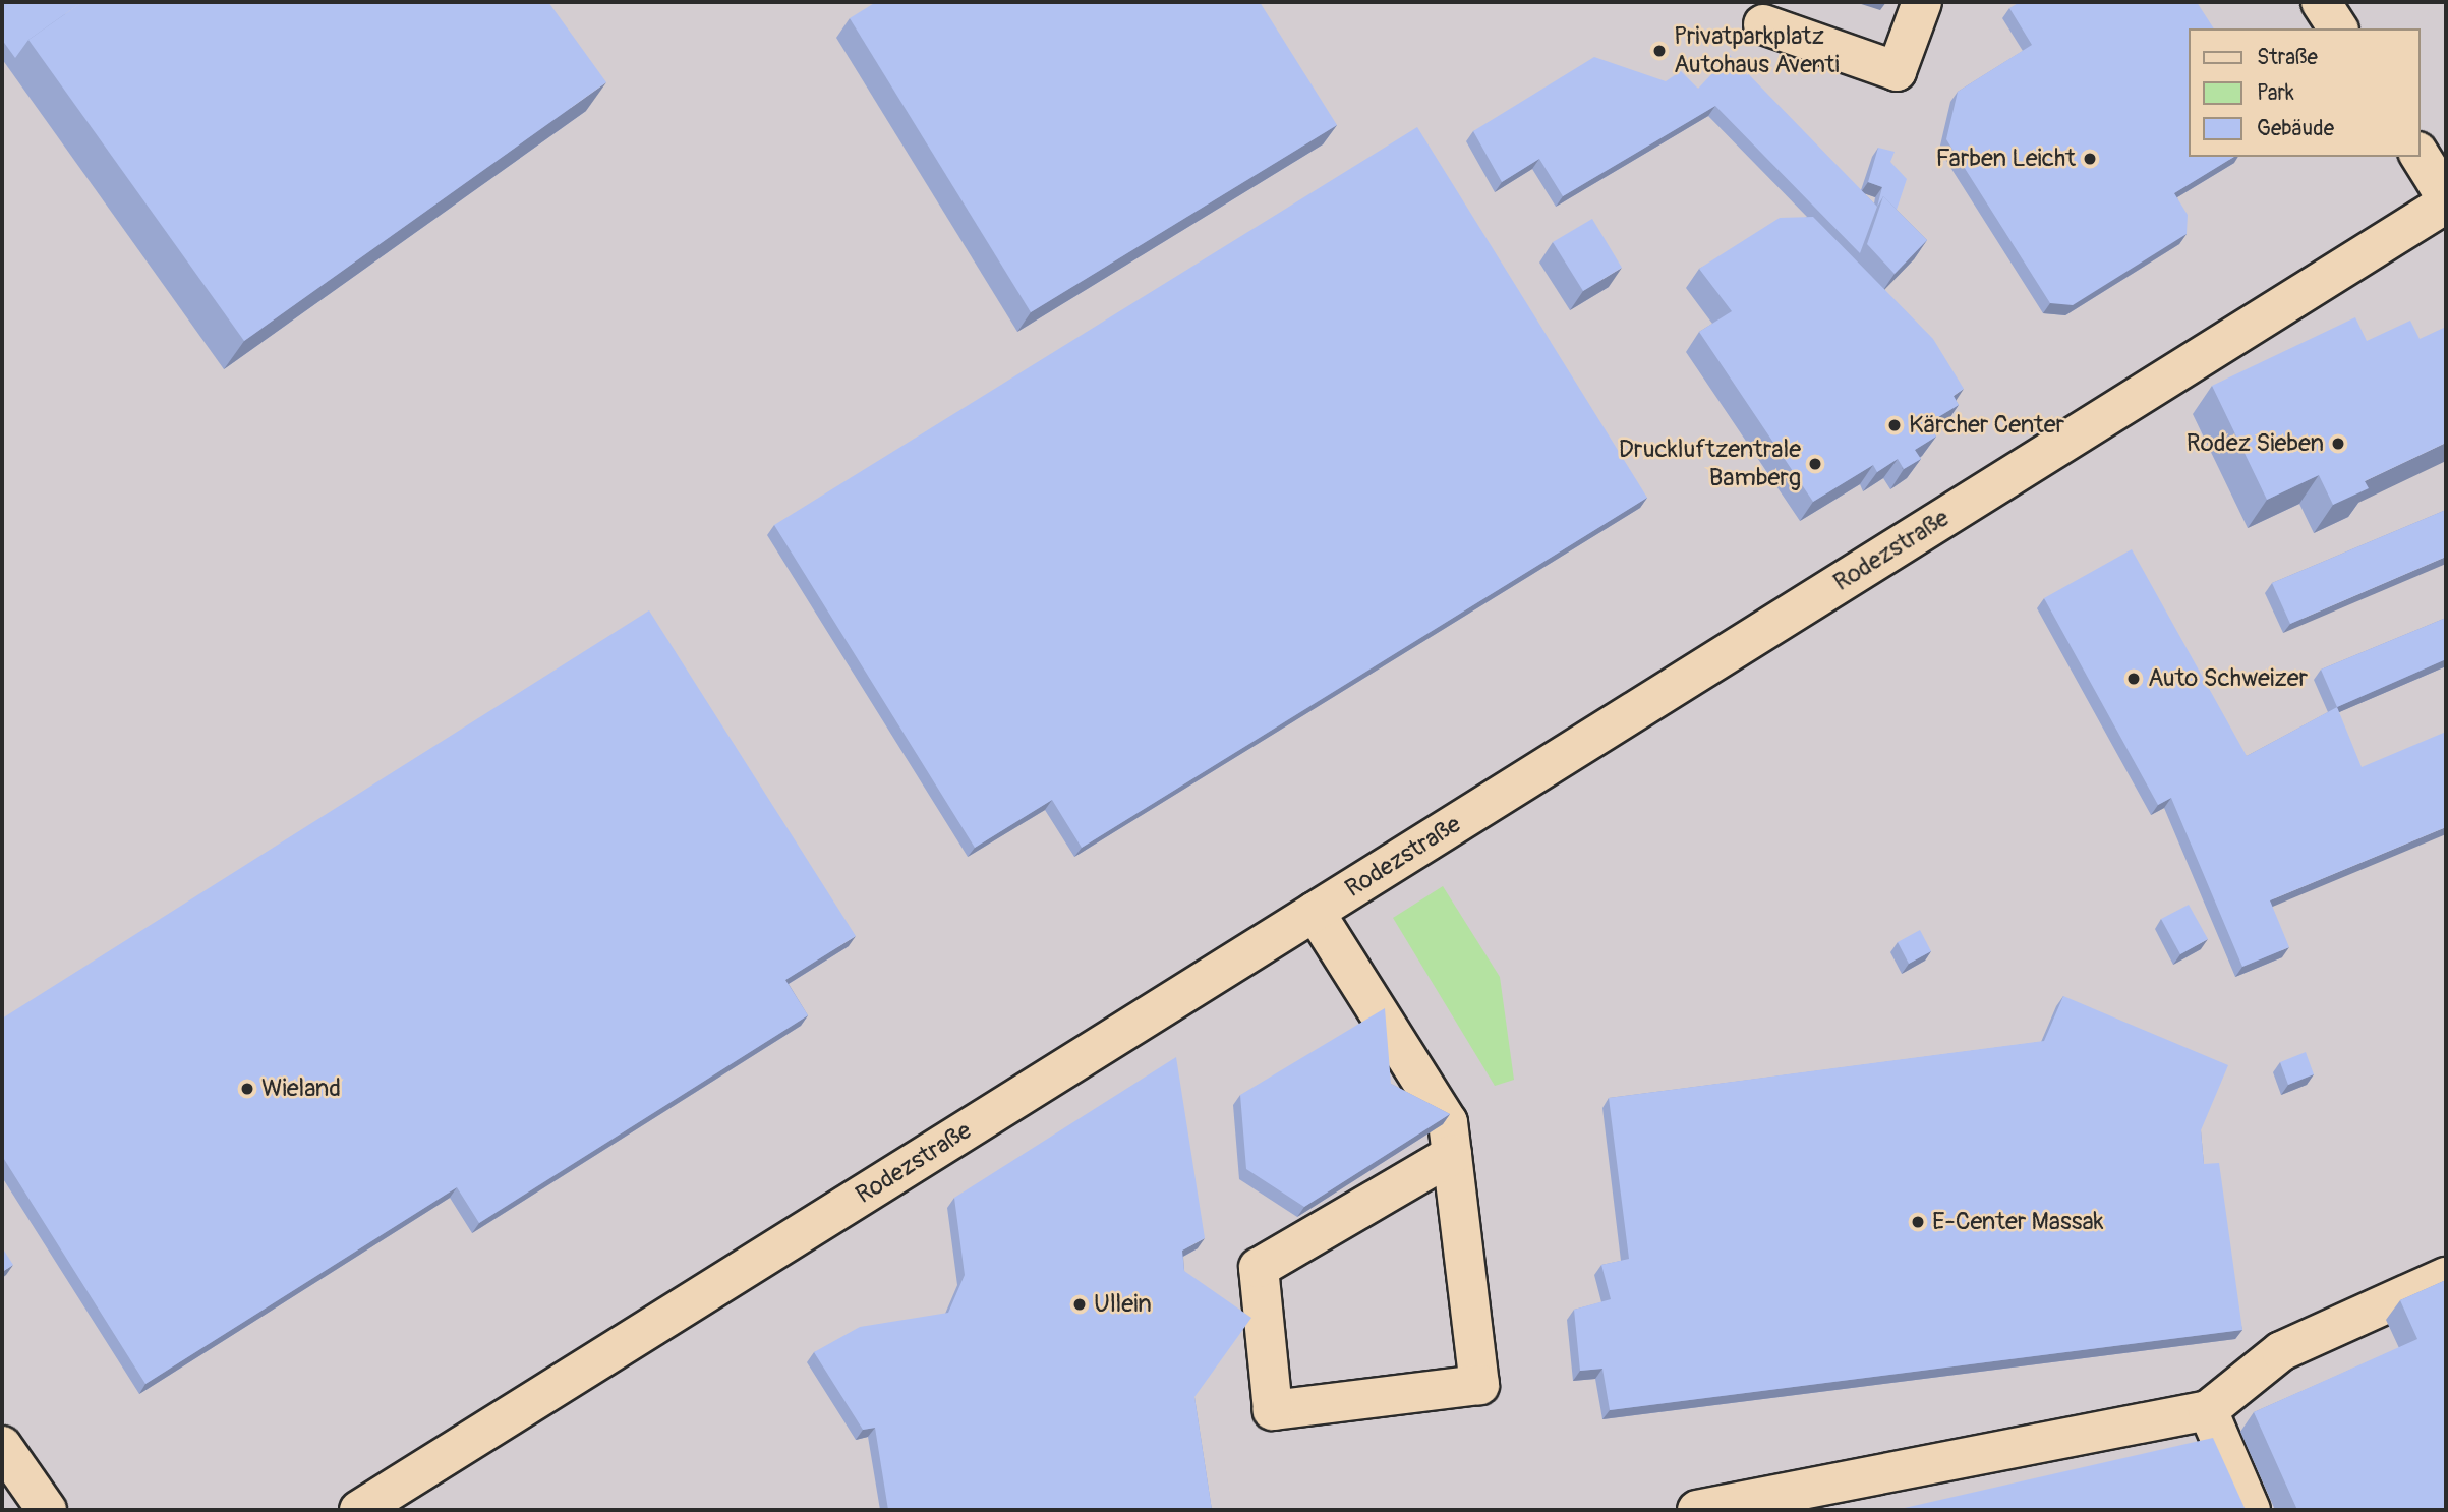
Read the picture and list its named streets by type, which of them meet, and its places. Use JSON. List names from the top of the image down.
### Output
{
  "streets": {
    "street": ["Rodezstraße"]
  },
  "places": [
    "Privatparkplatz Autohaus Aventi",
    "Farben Leicht",
    "Kärcher Center",
    "Rodez Sieben",
    "Druckluftzentrale Bamberg",
    "Auto Schweizer",
    "Wieland",
    "E-Center Massak",
    "Ullein"
  ],
  "legend": ["Straße", "Park", "Gebäude"]
}
